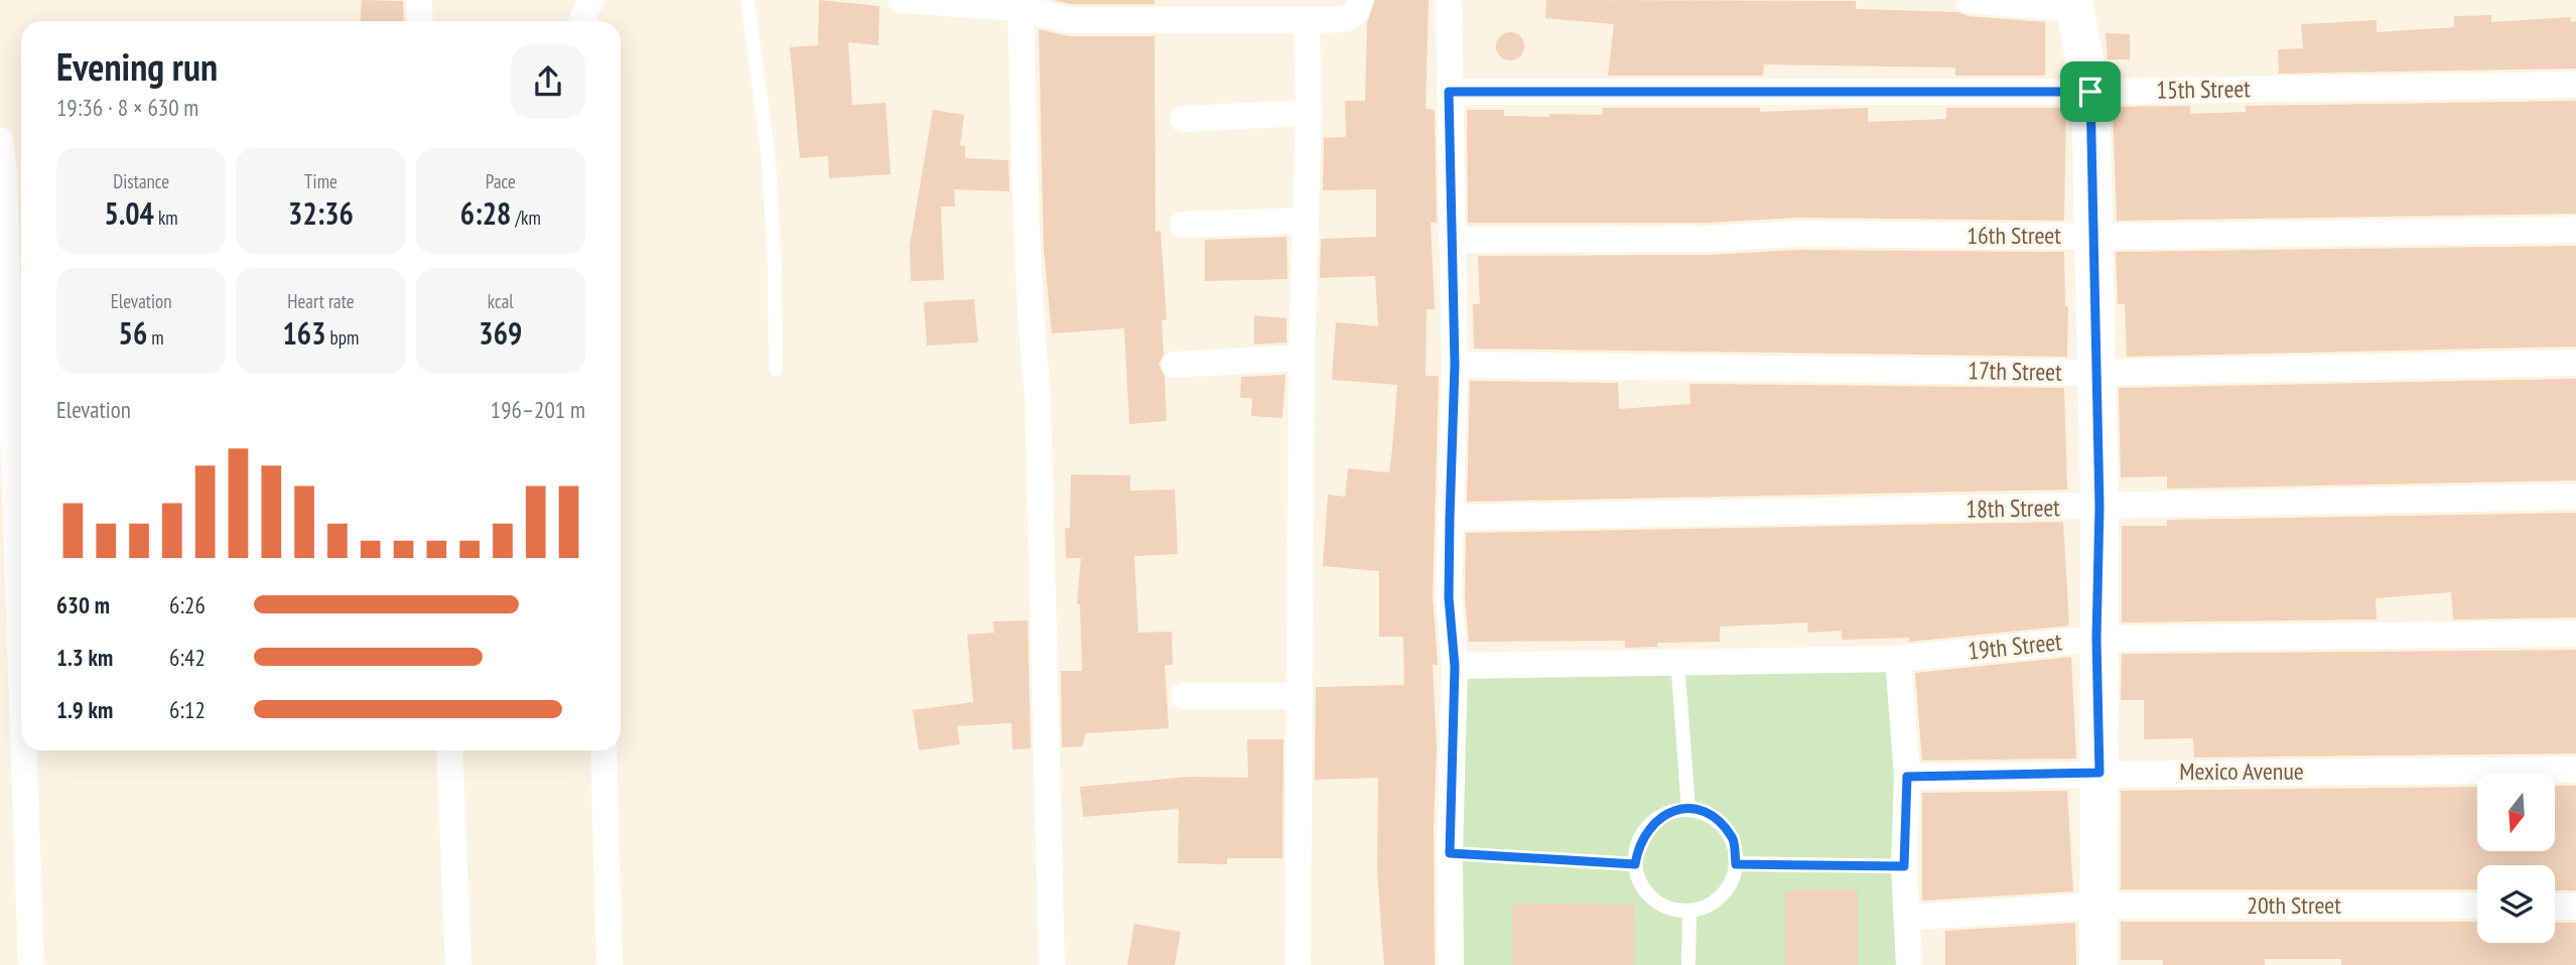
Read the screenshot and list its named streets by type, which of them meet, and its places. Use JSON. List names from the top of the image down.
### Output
{
  "streets": {
    "street": [
      "15th Street",
      "16th Street",
      "17th Street",
      "18th Street",
      "19th Street",
      "Mexico Avenue",
      "20th Street"
    ]
  },
  "north": "bottom",
  "page": {
    "heading": ["Evening run", "19:36 · 8 × 630 m"],
    "stats": [
      ["Distance", "5.04 km"],
      ["Time", "32:36"],
      ["Pace", "6:28 /km"],
      ["Elevation", "56 m"],
      ["Heart rate", "163 bpm"],
      ["kcal", "369"]
    ],
    "chart": ["Elevation", "196–201 m"],
    "list": [
      {
        "name": "630 m",
        "note": "6:26"
      },
      {
        "name": "1.3 km",
        "note": "6:42"
      },
      {
        "name": "1.9 km",
        "note": "6:12"
      }
    ]
  }
}
